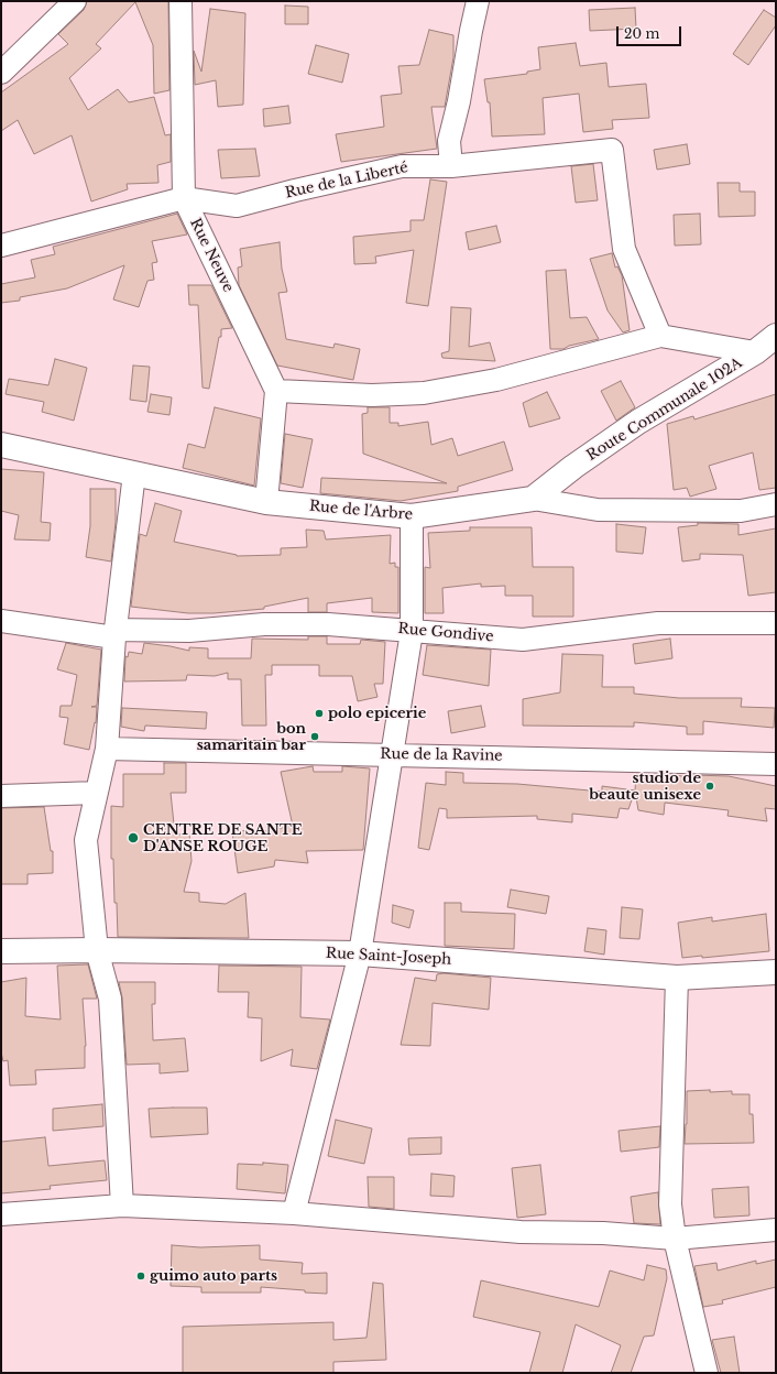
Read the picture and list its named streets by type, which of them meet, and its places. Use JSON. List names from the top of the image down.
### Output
{
  "streets": {
    "street": [
      "Rue de la Liberté",
      "Rue Neuve",
      "Route Communale 102A",
      "Rue de l'Arbre",
      "Rue Gondive",
      "Rue de la Ravine",
      "Rue Saint-Joseph"
    ]
  },
  "crossings": [
    ["Rue de la Liberté", "Rue Neuve"],
    ["Route Communale 102A", "Rue de l'Arbre"]
  ],
  "places": [
    "polo epicerie",
    "bon samaritain bar",
    "studio de beaute unisexe",
    "CENTRE DE SANTE D'ANSE ROUGE",
    "guimo auto parts"
  ],
  "scale_bar": "20 m"
}
